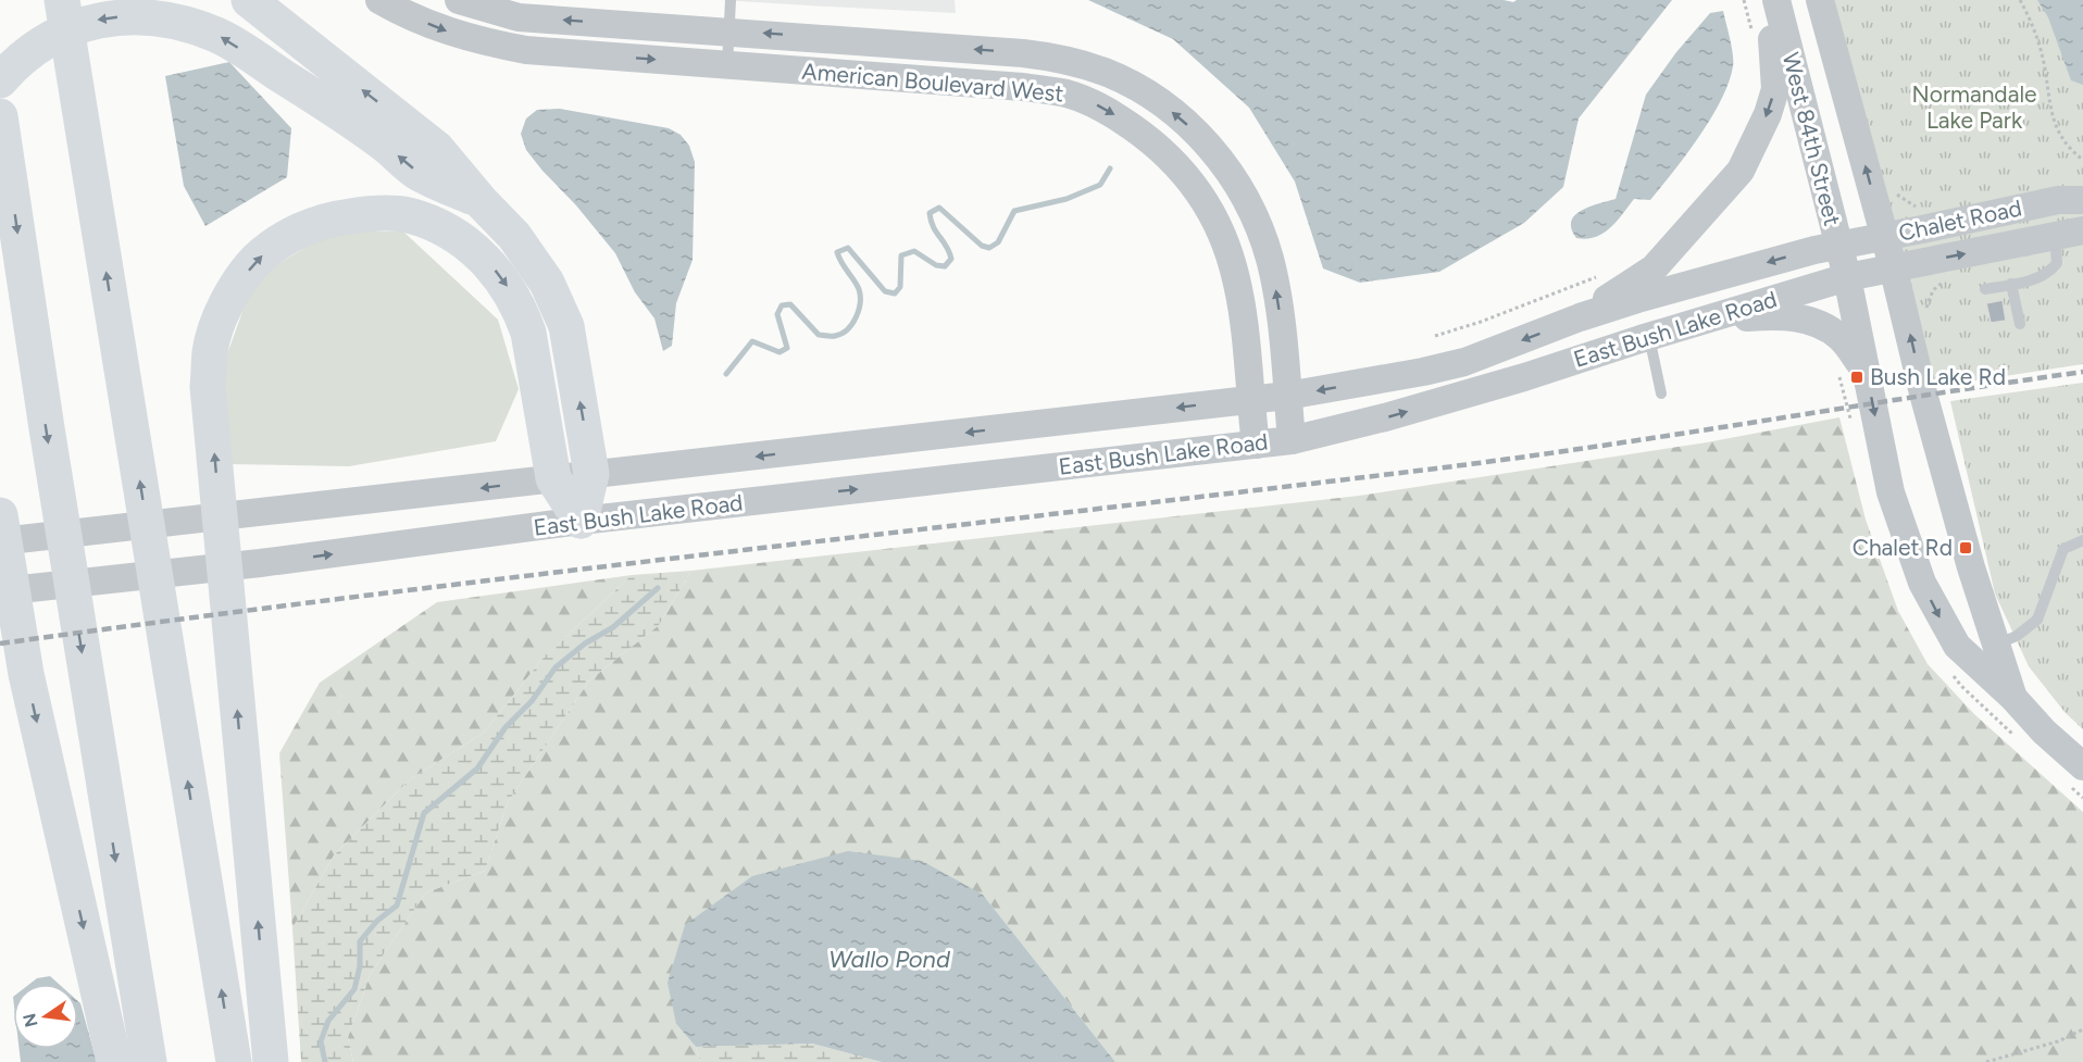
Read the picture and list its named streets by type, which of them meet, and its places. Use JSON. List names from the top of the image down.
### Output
{
  "streets": {
    "street": [
      "American Boulevard West",
      "West 84th Street",
      "Chalet Road",
      "East Bush Lake Road"
    ]
  },
  "crossings": [
    ["American Boulevard West", "East Bush Lake Road"],
    ["West 84th Street", "Chalet Road"],
    ["West 84th Street", "East Bush Lake Road"],
    ["Chalet Road", "East Bush Lake Road"]
  ],
  "water": ["Wallo Pond"],
  "parks": ["Normandale Lake Park"],
  "places": {
    "transit": ["Bush Lake Rd", "Chalet Rd"]
  },
  "north": "left"
}
